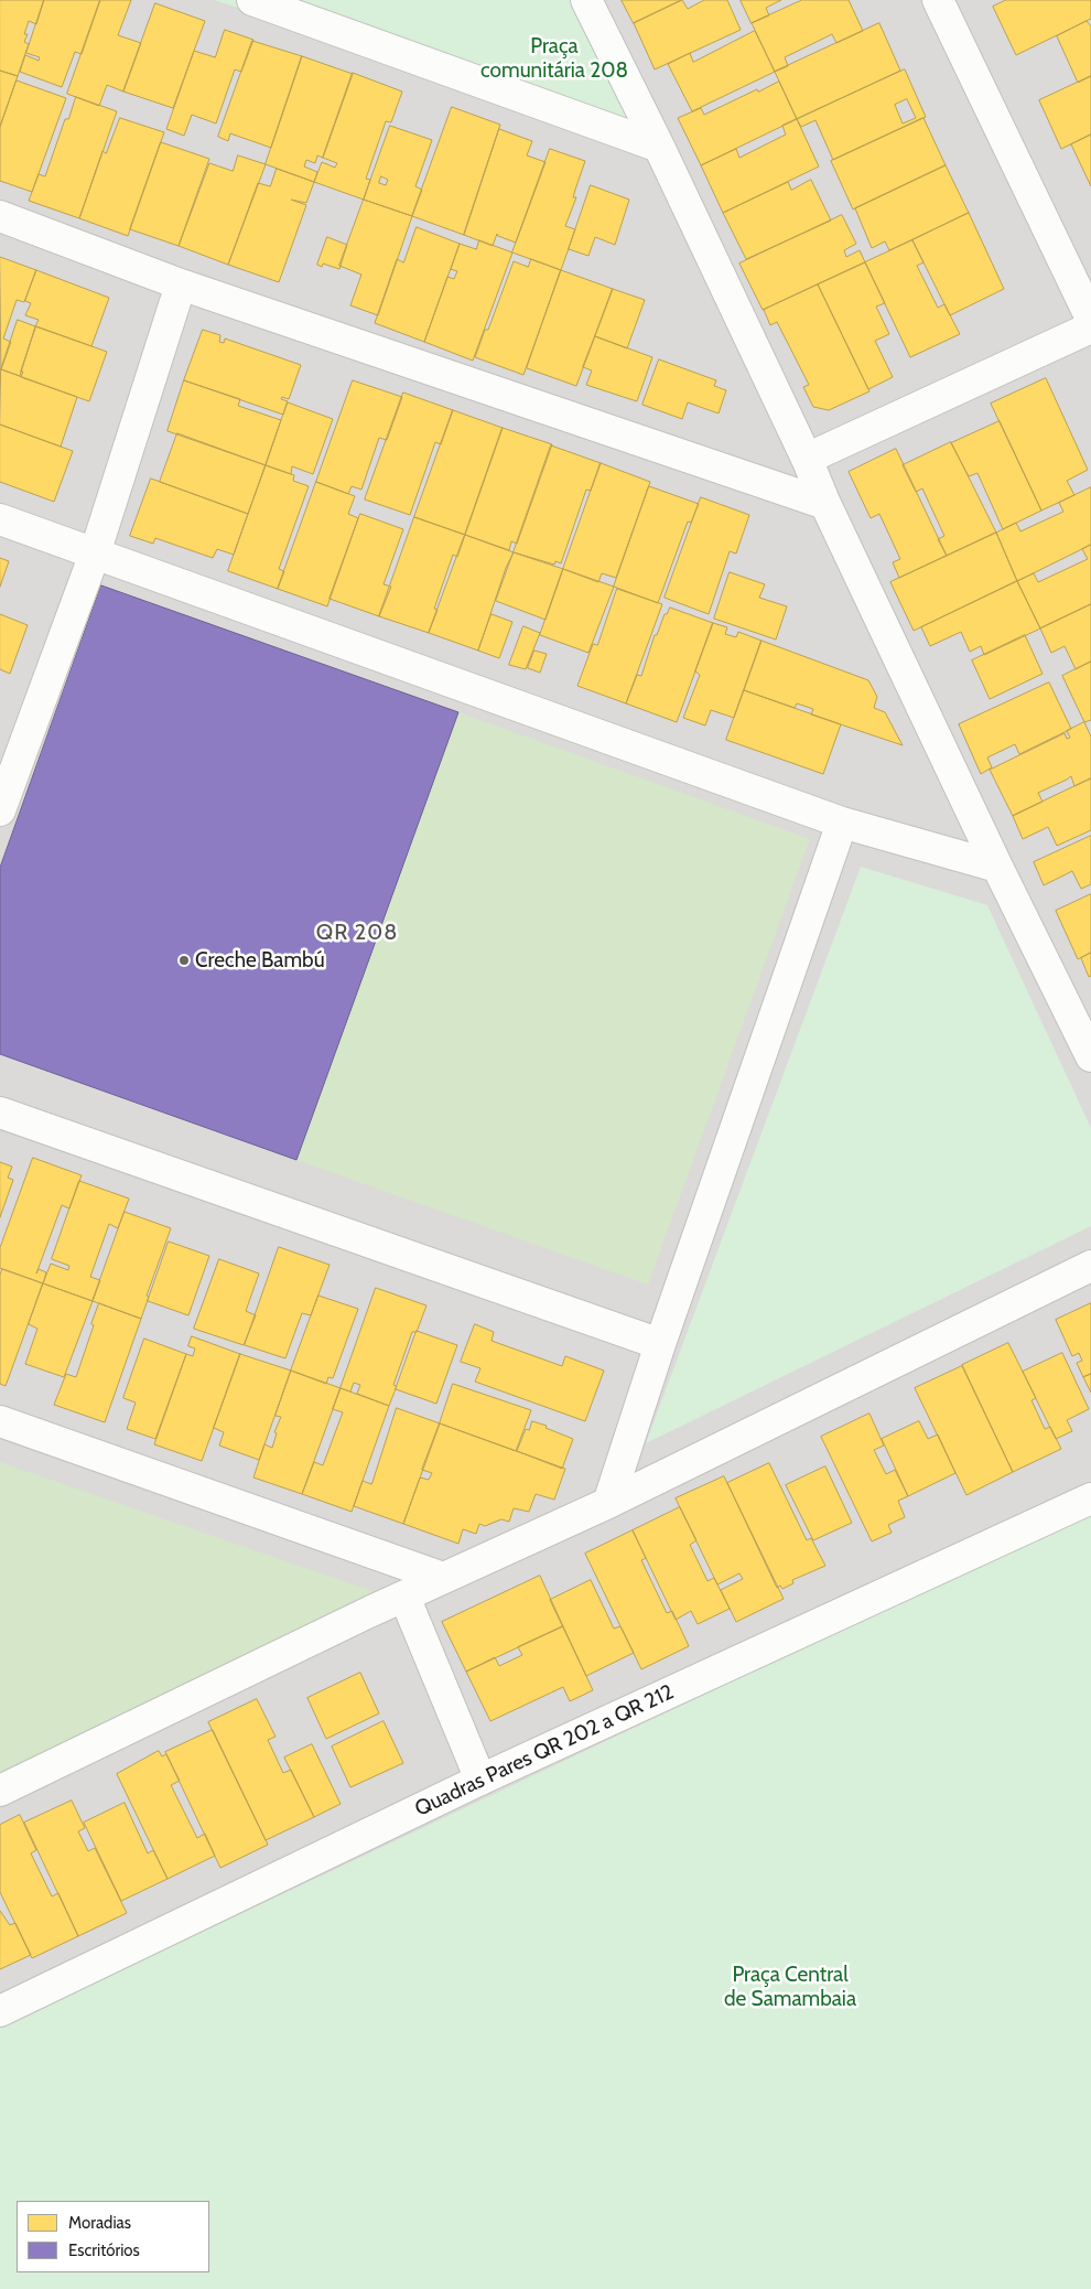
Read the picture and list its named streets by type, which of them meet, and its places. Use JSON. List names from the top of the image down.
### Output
{
  "streets": {
    "street": ["Quadras Pares QR 202 a QR 212"]
  },
  "districts": ["QR 208"],
  "parks": ["Praça comunitária 208", "Praça Central de Samambaia"],
  "places": ["Creche Bambú"],
  "legend": ["Moradias", "Escritórios"]
}
